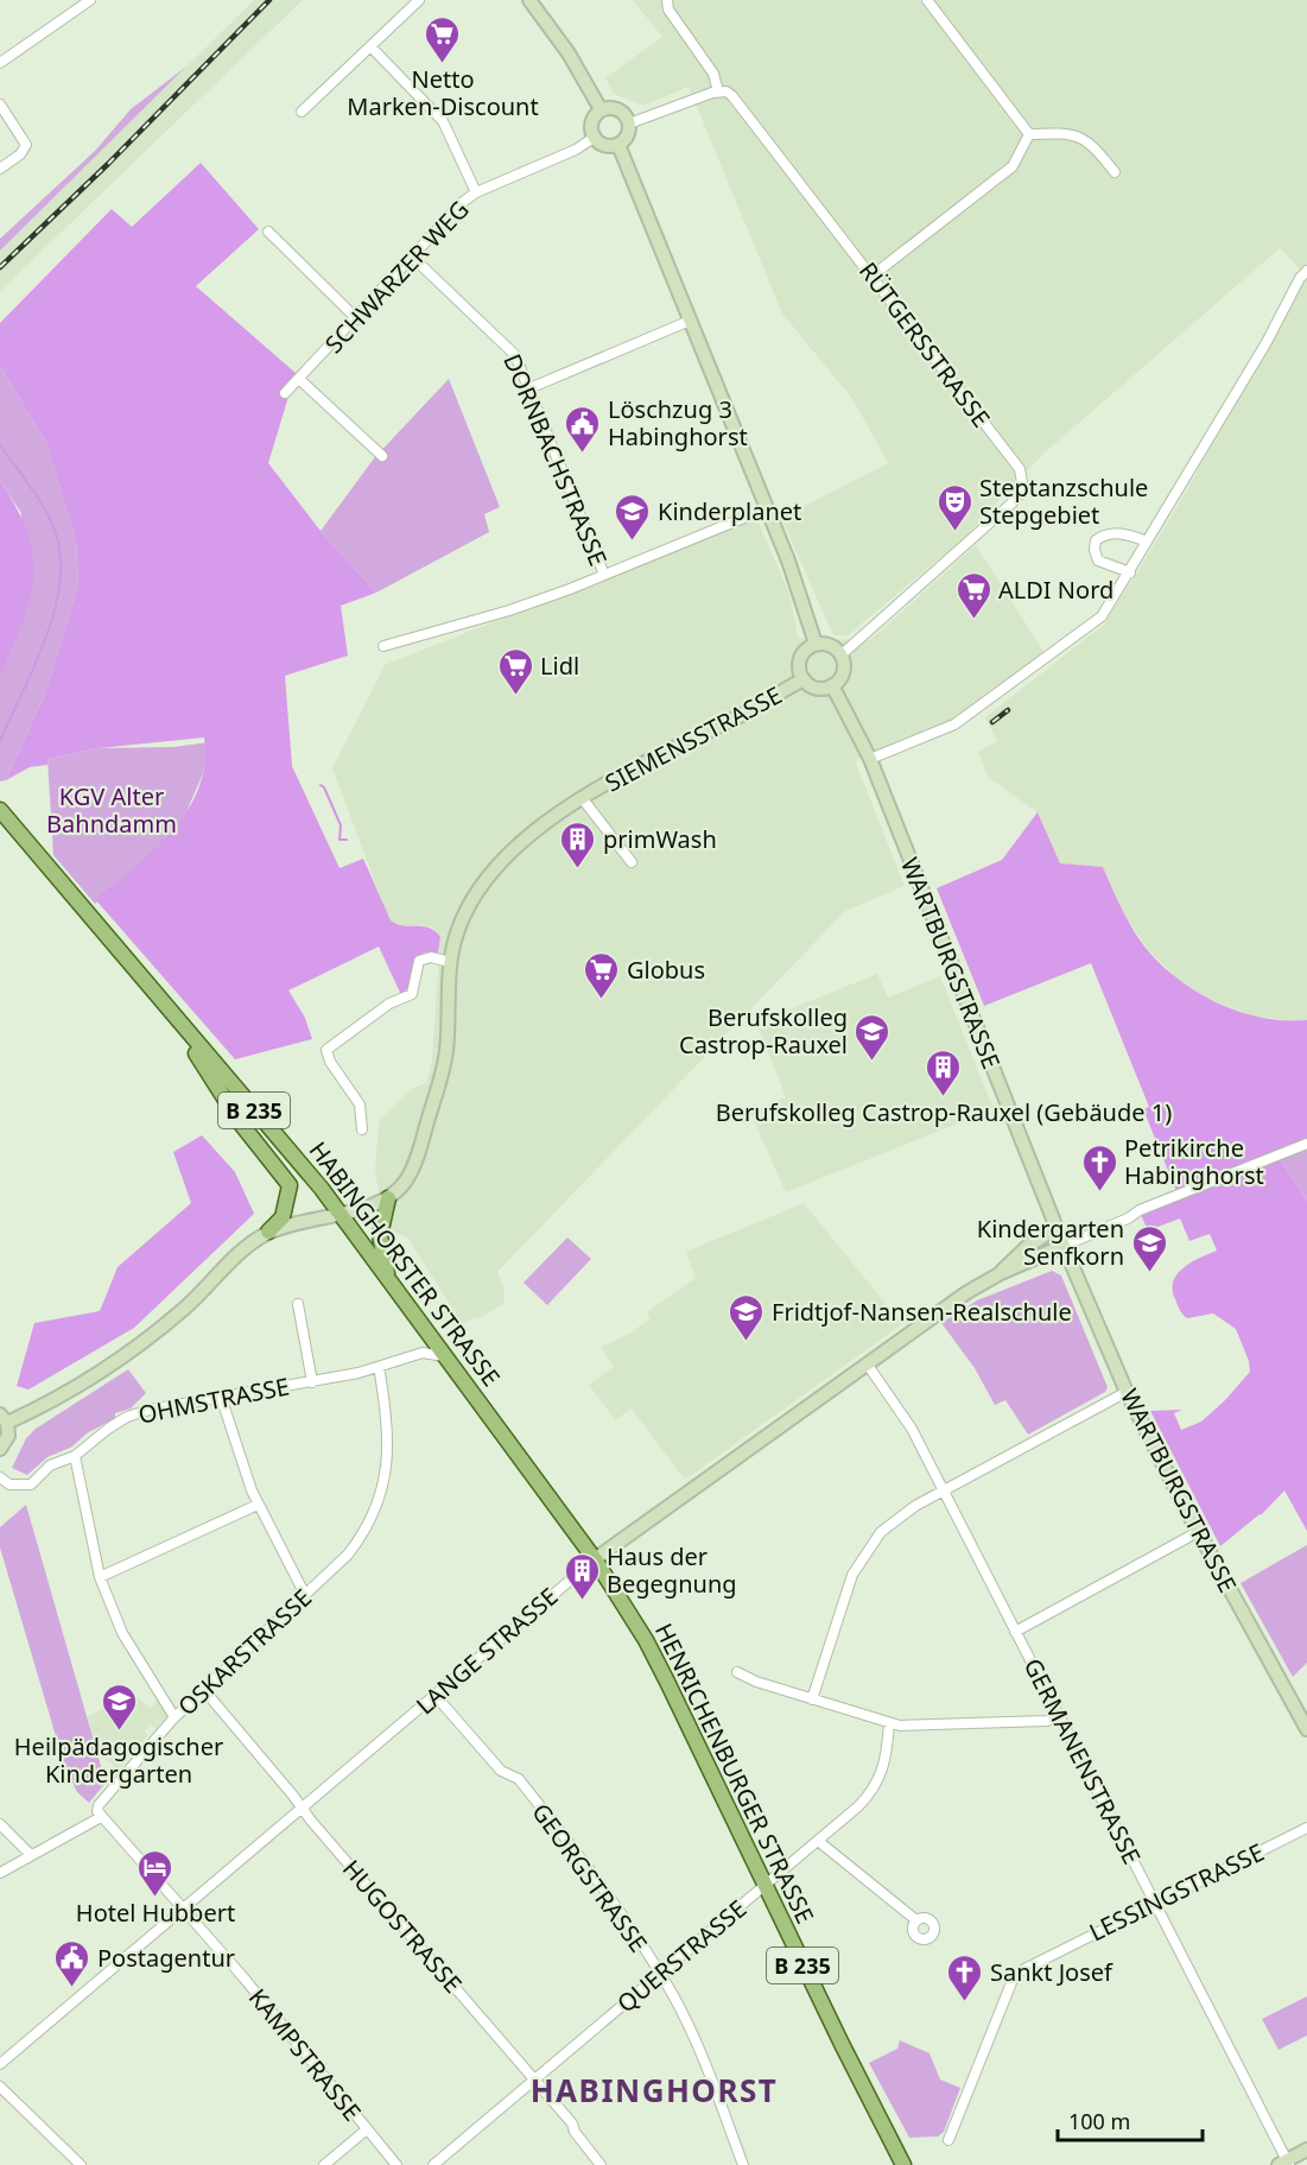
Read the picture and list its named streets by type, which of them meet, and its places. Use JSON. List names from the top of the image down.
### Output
{
  "streets": {
    "main road": [
      "SIEMENSSTRASSE",
      "WARTBURGSTRASSE",
      "B 235",
      "HABINGHORSTER STRASSE",
      "LANGE STRASSE",
      "HENRICHENBURGER STRASSE"
    ],
    "street": [
      "SCHWARZER WEG",
      "RÜTGERSSTRASSE",
      "DORNBACHSTRASSE",
      "OHMSTRASSE",
      "OSKARSTRASSE",
      "GERMANENSTRASSE",
      "GEORGSTRASSE",
      "LESSINGSTRASSE",
      "HUGOSTRASSE",
      "QUERSTRASSE",
      "KAMPSTRASSE"
    ]
  },
  "crossings": [
    ["SCHWARZER WEG", "DORNBACHSTRASSE"],
    ["RÜTGERSSTRASSE", "SIEMENSSTRASSE"],
    ["RÜTGERSSTRASSE", "WARTBURGSTRASSE"],
    ["SIEMENSSTRASSE", "WARTBURGSTRASSE"],
    ["WARTBURGSTRASSE", "LANGE STRASSE"],
    ["HABINGHORSTER STRASSE", "OHMSTRASSE"],
    ["HABINGHORSTER STRASSE", "LANGE STRASSE"],
    ["HABINGHORSTER STRASSE", "HENRICHENBURGER STRASSE"],
    ["OHMSTRASSE", "OSKARSTRASSE"],
    ["LANGE STRASSE", "GERMANENSTRASSE"],
    ["LANGE STRASSE", "HENRICHENBURGER STRASSE"],
    ["LANGE STRASSE", "GEORGSTRASSE"],
    ["LANGE STRASSE", "HUGOSTRASSE"],
    ["LANGE STRASSE", "KAMPSTRASSE"],
    ["OSKARSTRASSE", "HUGOSTRASSE"],
    ["OSKARSTRASSE", "KAMPSTRASSE"],
    ["GERMANENSTRASSE", "LESSINGSTRASSE"],
    ["HENRICHENBURGER STRASSE", "QUERSTRASSE"],
    ["GEORGSTRASSE", "QUERSTRASSE"],
    ["HUGOSTRASSE", "QUERSTRASSE"]
  ],
  "districts": ["HABINGHORST"],
  "parks": ["KGV Alter Bahndamm"],
  "places": {
    "supermarket": [
      "Netto Marken-Discount",
      "ALDI Nord",
      "Lidl",
      "Globus"
    ],
    "public building": ["Löschzug 3 Habinghorst", "Postagentur"],
    "theatre": ["Steptanzschule Stepgebiet"],
    "school or university": [
      "Kinderplanet",
      "Berufskolleg Castrop-Rauxel",
      "Kindergarten Senfkorn",
      "Fridtjof-Nansen-Realschule",
      "Heilpädagogischer Kindergarten"
    ],
    "building": ["primWash", "Berufskolleg Castrop-Rauxel (Gebäude 1)", "Haus der Begegnung"],
    "church": ["Petrikirche Habinghorst", "Sankt Josef"],
    "hotel": ["Hotel Hubbert"]
  },
  "scale_bar": "100 m"
}
